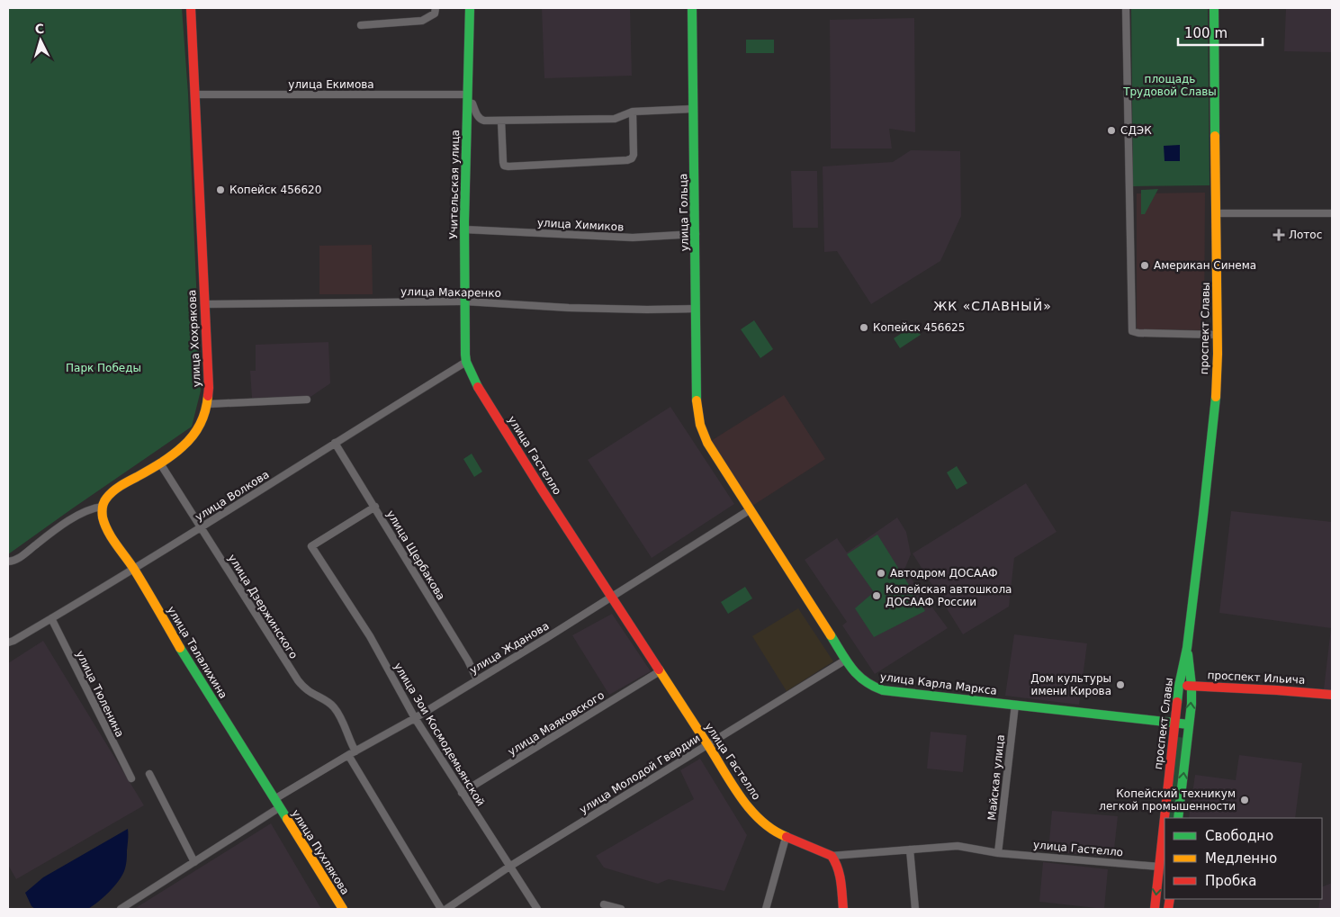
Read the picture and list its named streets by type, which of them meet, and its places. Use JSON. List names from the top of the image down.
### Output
{
  "streets": {
    "street": [
      "улица Екимова",
      "Учительская улица",
      "улица Гольца",
      "улица Химиков",
      "улица Макаренко",
      "проспект Славы",
      "улица Хохрякова",
      "улица Гастелло",
      "улица Волкова",
      "улица Щербакова",
      "улица Дзержинского",
      "улица Жданова",
      "улица Талалихина",
      "проспект Ильича",
      "улица Карла Маркса",
      "улица Тюленина",
      "улица Маяковского",
      "улица Зои Космодемьянской",
      "улица Молодой Гвардии",
      "Майская улица",
      "улица Пухлякова"
    ]
  },
  "crossings": [
    ["улица Екимова", "Учительская улица"],
    ["улица Екимова", "улица Хохрякова"],
    ["Учительская улица", "улица Химиков"],
    ["Учительская улица", "улица Макаренко"],
    ["Учительская улица", "улица Гастелло"],
    ["Учительская улица", "улица Волкова"],
    ["улица Гольца", "улица Химиков"],
    ["улица Гольца", "улица Макаренко"],
    ["улица Гольца", "улица Карла Маркса"],
    ["улица Макаренко", "улица Хохрякова"],
    ["проспект Славы", "улица Гастелло"],
    ["проспект Славы", "проспект Ильича"],
    ["проспект Славы", "улица Карла Маркса"],
    ["улица Хохрякова", "улица Дзержинского"],
    ["улица Хохрякова", "улица Талалихина"],
    ["улица Гастелло", "улица Волкова"],
    ["улица Гастелло", "улица Жданова"],
    ["улица Гастелло", "улица Маяковского"],
    ["улица Гастелло", "улица Молодой Гвардии"],
    ["улица Гастелло", "Майская улица"],
    ["улица Волкова", "улица Щербакова"],
    ["улица Волкова", "улица Дзержинского"],
    ["улица Волкова", "улица Талалихина"],
    ["улица Волкова", "улица Тюленина"],
    ["улица Щербакова", "улица Жданова"],
    ["улица Щербакова", "улица Зои Космодемьянской"],
    ["улица Дзержинского", "улица Жданова"],
    ["улица Жданова", "улица Талалихина"],
    ["улица Жданова", "улица Карла Маркса"],
    ["улица Жданова", "улица Зои Космодемьянской"],
    ["улица Талалихина", "улица Пухлякова"],
    ["улица Карла Маркса", "улица Молодой Гвардии"],
    ["улица Карла Маркса", "Майская улица"],
    ["улица Маяковского", "улица Зои Космодемьянской"],
    ["улица Зои Космодемьянской", "улица Молодой Гвардии"]
  ],
  "districts": ["ЖК «СЛАВНЫЙ»"],
  "parks": ["площадь Трудовой Славы", "Парк Победы"],
  "places": {
    "other": [
      "СДЭК",
      "Копейск 456620",
      "Американ Синема",
      "Копейск 456625",
      "Автодром ДОСААФ",
      "Копейская автошкола ДОСААФ России",
      "Дом культуры имени Кирова",
      "Копейский техникум легкой промышенности"
    ],
    "health": ["Лотос"]
  },
  "legend": ["Свободно", "Медленно", "Пробка"],
  "scale_bar": "100 m",
  "north": "top"
}
